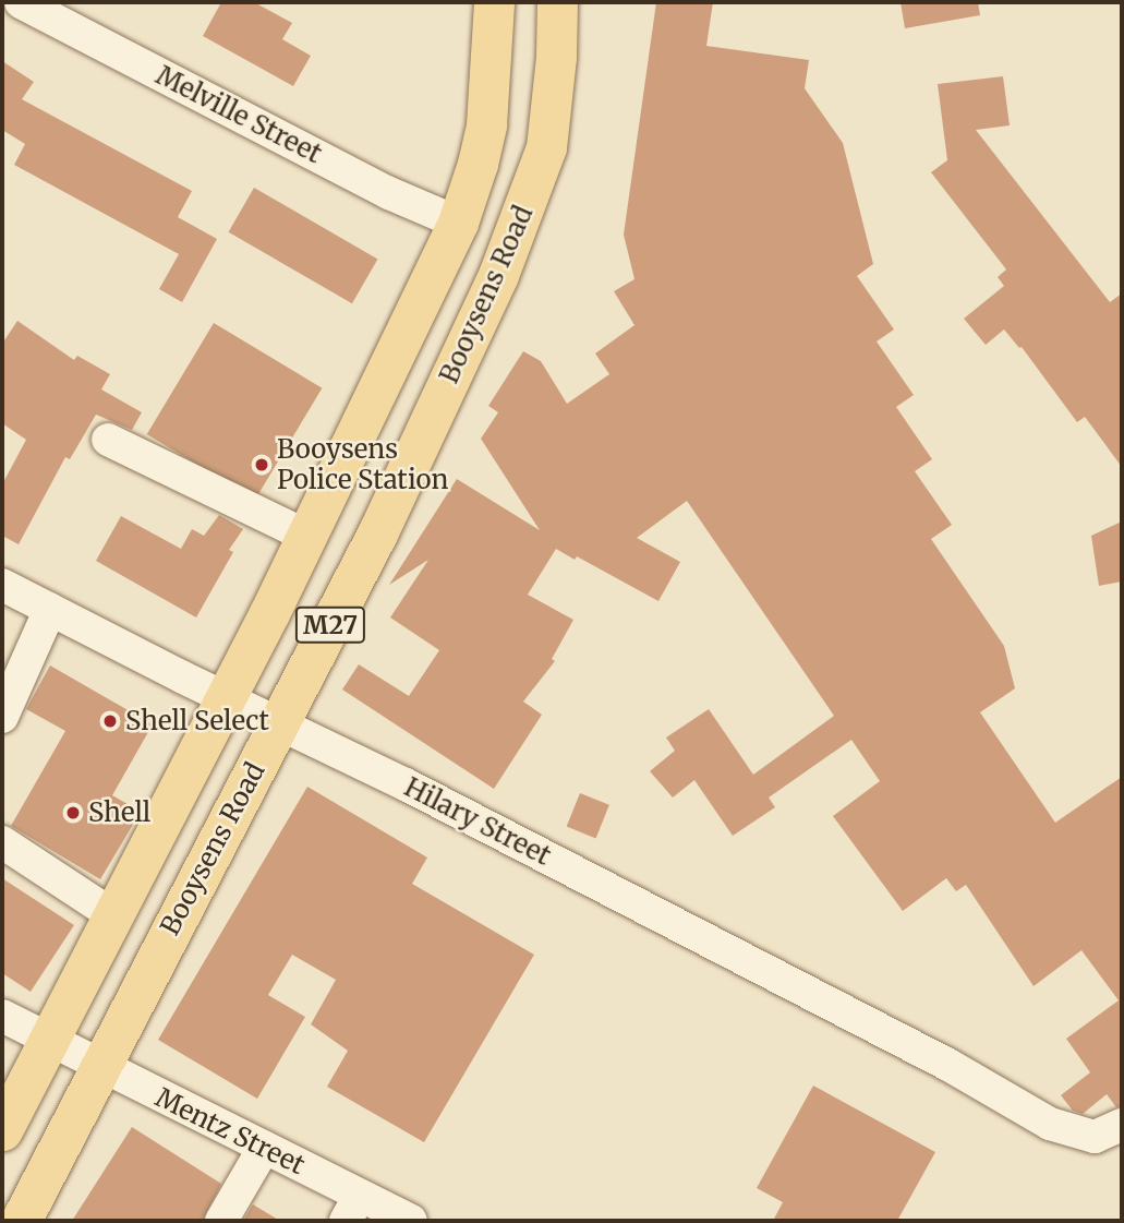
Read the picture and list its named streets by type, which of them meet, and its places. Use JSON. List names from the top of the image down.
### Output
{
  "streets": {
    "main road": ["Booysens Road", "M27"],
    "street": ["Melville Street", "Hilary Street", "Mentz Street"]
  },
  "crossings": [
    ["Melville Street", "Booysens Road"],
    ["Booysens Road", "Hilary Street"],
    ["Booysens Road", "Mentz Street"]
  ],
  "places": ["Booysens Police Station", "Shell Select", "Shell"]
}
